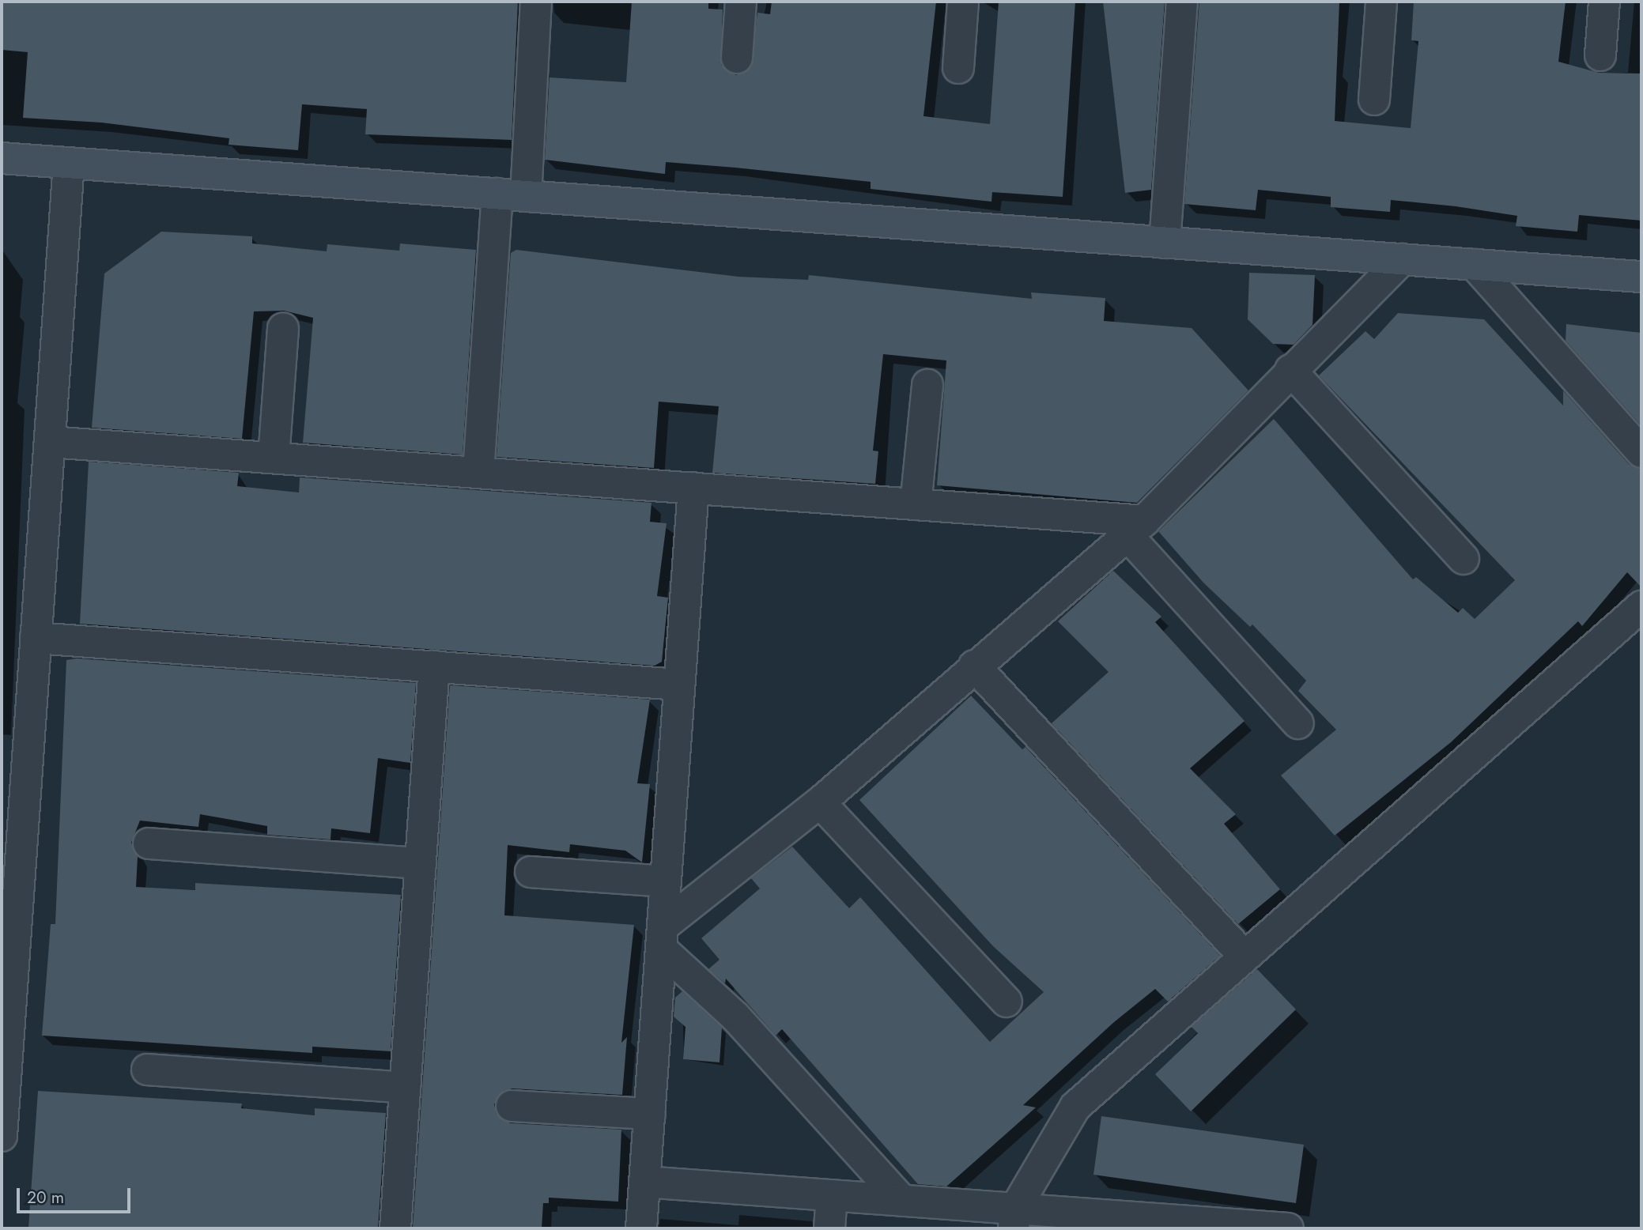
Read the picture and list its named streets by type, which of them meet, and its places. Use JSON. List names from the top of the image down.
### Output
{
  "scale_bar": "20 m"
}
